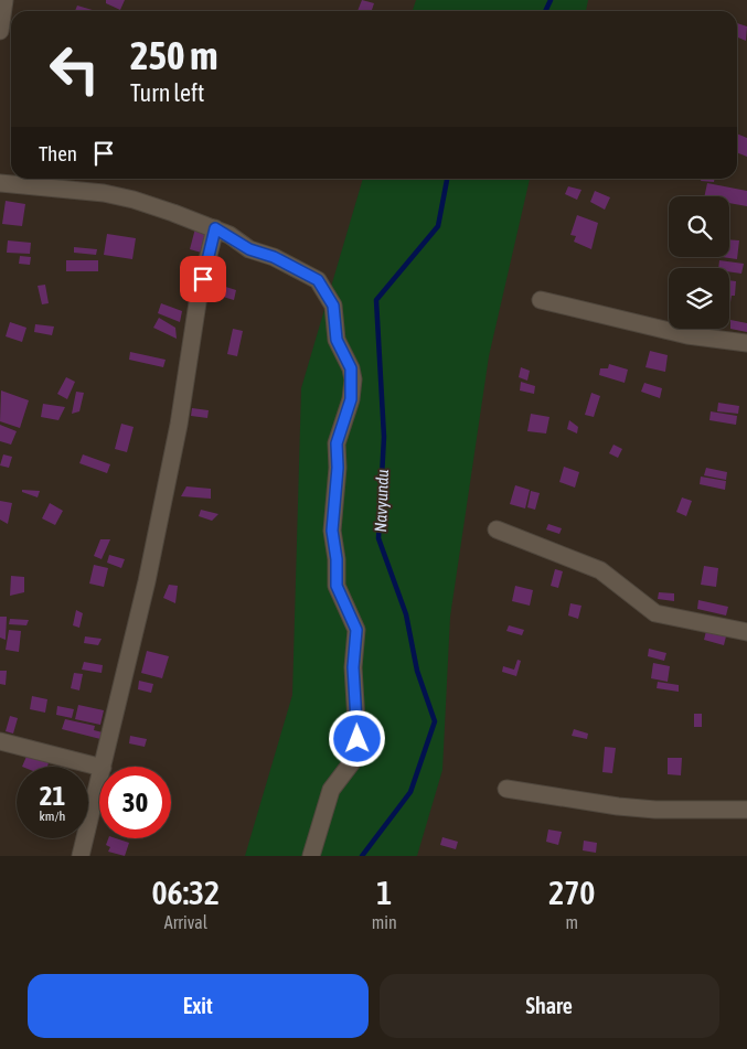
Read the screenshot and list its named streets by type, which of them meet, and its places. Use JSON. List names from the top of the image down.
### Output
{
  "water": ["Navyundu"],
  "page": {
    "turn": ["250 m", "Turn left"],
    "then": "Then",
    "speed": "21 km/h",
    "limit": "30",
    "eta": [
      "06:32",
      "Arrival",
      "1",
      "min",
      "270",
      "m"
    ],
    "buttons": ["Exit", "Share"]
  }
}
